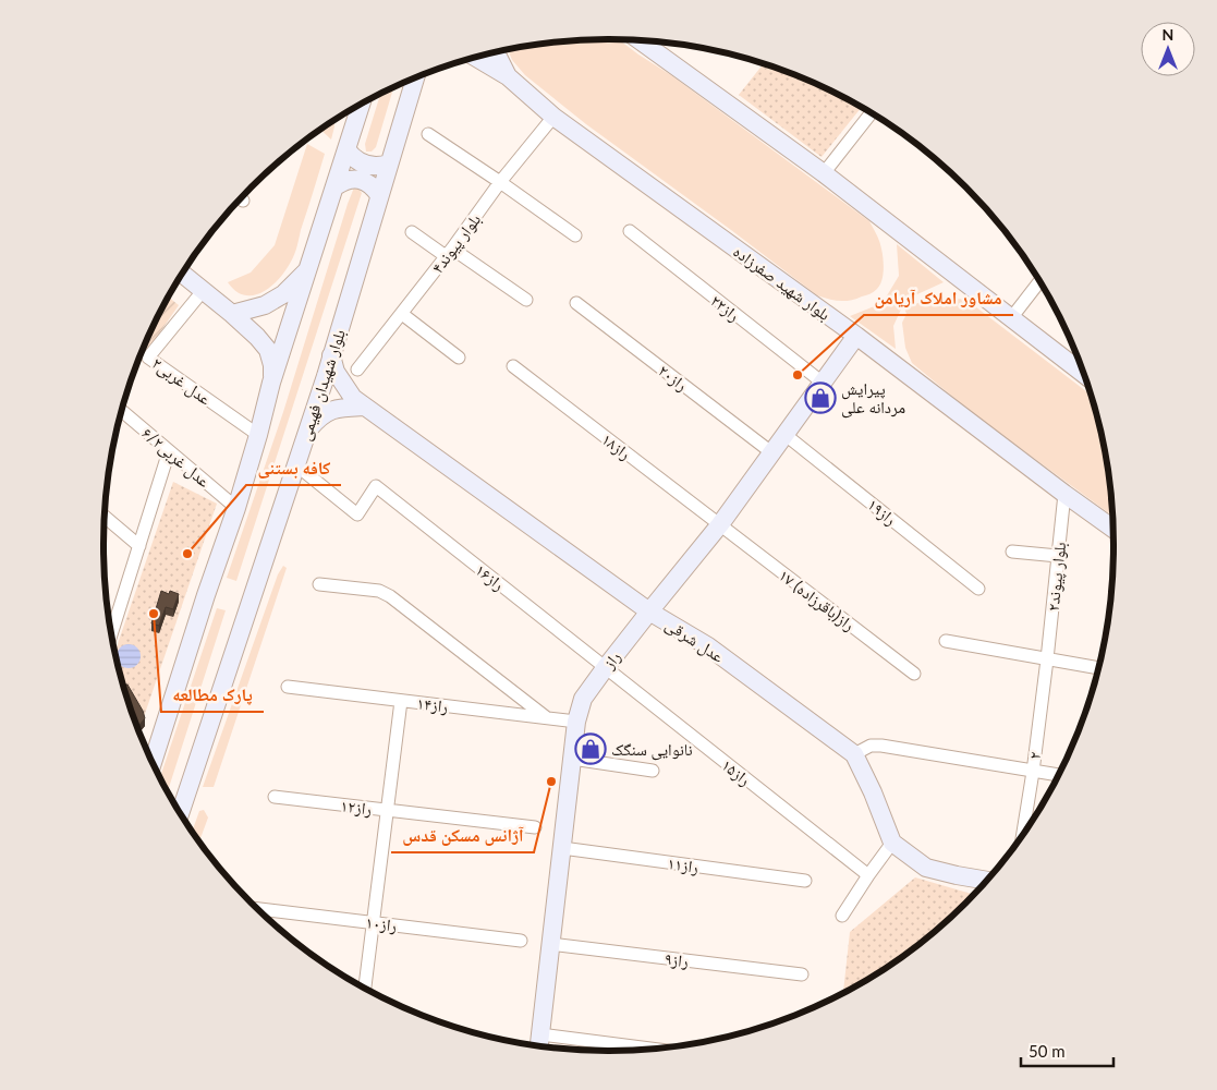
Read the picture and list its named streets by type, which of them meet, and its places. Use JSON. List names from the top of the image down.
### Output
{
  "streets": {
    "street": [
      "بلوار پیوند۴",
      "بلوار شهید صفرزاده",
      "راز۲۲",
      "راز۲۰",
      "عدل غربی۲",
      "بلوار شهیدان فهیمی",
      "راز۱۸",
      "۶/۲عدل غربی",
      "راز۱۹",
      "راز۱۶",
      "بلوار پیوند۲",
      "۱۷ راز(باقرزاده)",
      "عدل شرقی",
      "راز",
      "راز۱۴",
      "۲",
      "راز۱۵",
      "راز۱۲",
      "راز۱۱",
      "راز۱۰",
      "راز۹"
    ]
  },
  "crossings": [
    ["بلوار پیوند۴", "بلوار شهید صفرزاده"],
    ["بلوار شهید صفرزاده", "بلوار پیوند۲"],
    ["بلوار شهید صفرزاده", "راز"],
    ["راز۲۲", "راز"],
    ["راز۲۰", "راز"],
    ["بلوار شهیدان فهیمی", "راز۱۶"],
    ["بلوار شهیدان فهیمی", "عدل شرقی"],
    ["راز۱۸", "۱۷ راز(باقرزاده)"],
    ["راز۱۸", "راز"],
    ["راز۱۹", "راز"],
    ["راز۱۶", "راز"],
    ["راز۱۶", "راز۱۵"],
    ["بلوار پیوند۲", "۲"],
    ["۱۷ راز(باقرزاده)", "راز"],
    ["عدل شرقی", "راز"],
    ["راز", "راز۱۴"],
    ["راز", "راز۱۵"],
    ["راز", "راز۱۱"],
    ["راز", "راز۹"]
  ],
  "places": {
    "other": [
      "مشاور املاک آریامن",
      "کافه بستنی",
      "پارک مطالعه",
      "آژانس مسکن قدس"
    ],
    "shop": ["پیرایش مردانه علی", "نانوایی سنگک"]
  },
  "scale_bar": "50 m",
  "north": "top"
}
